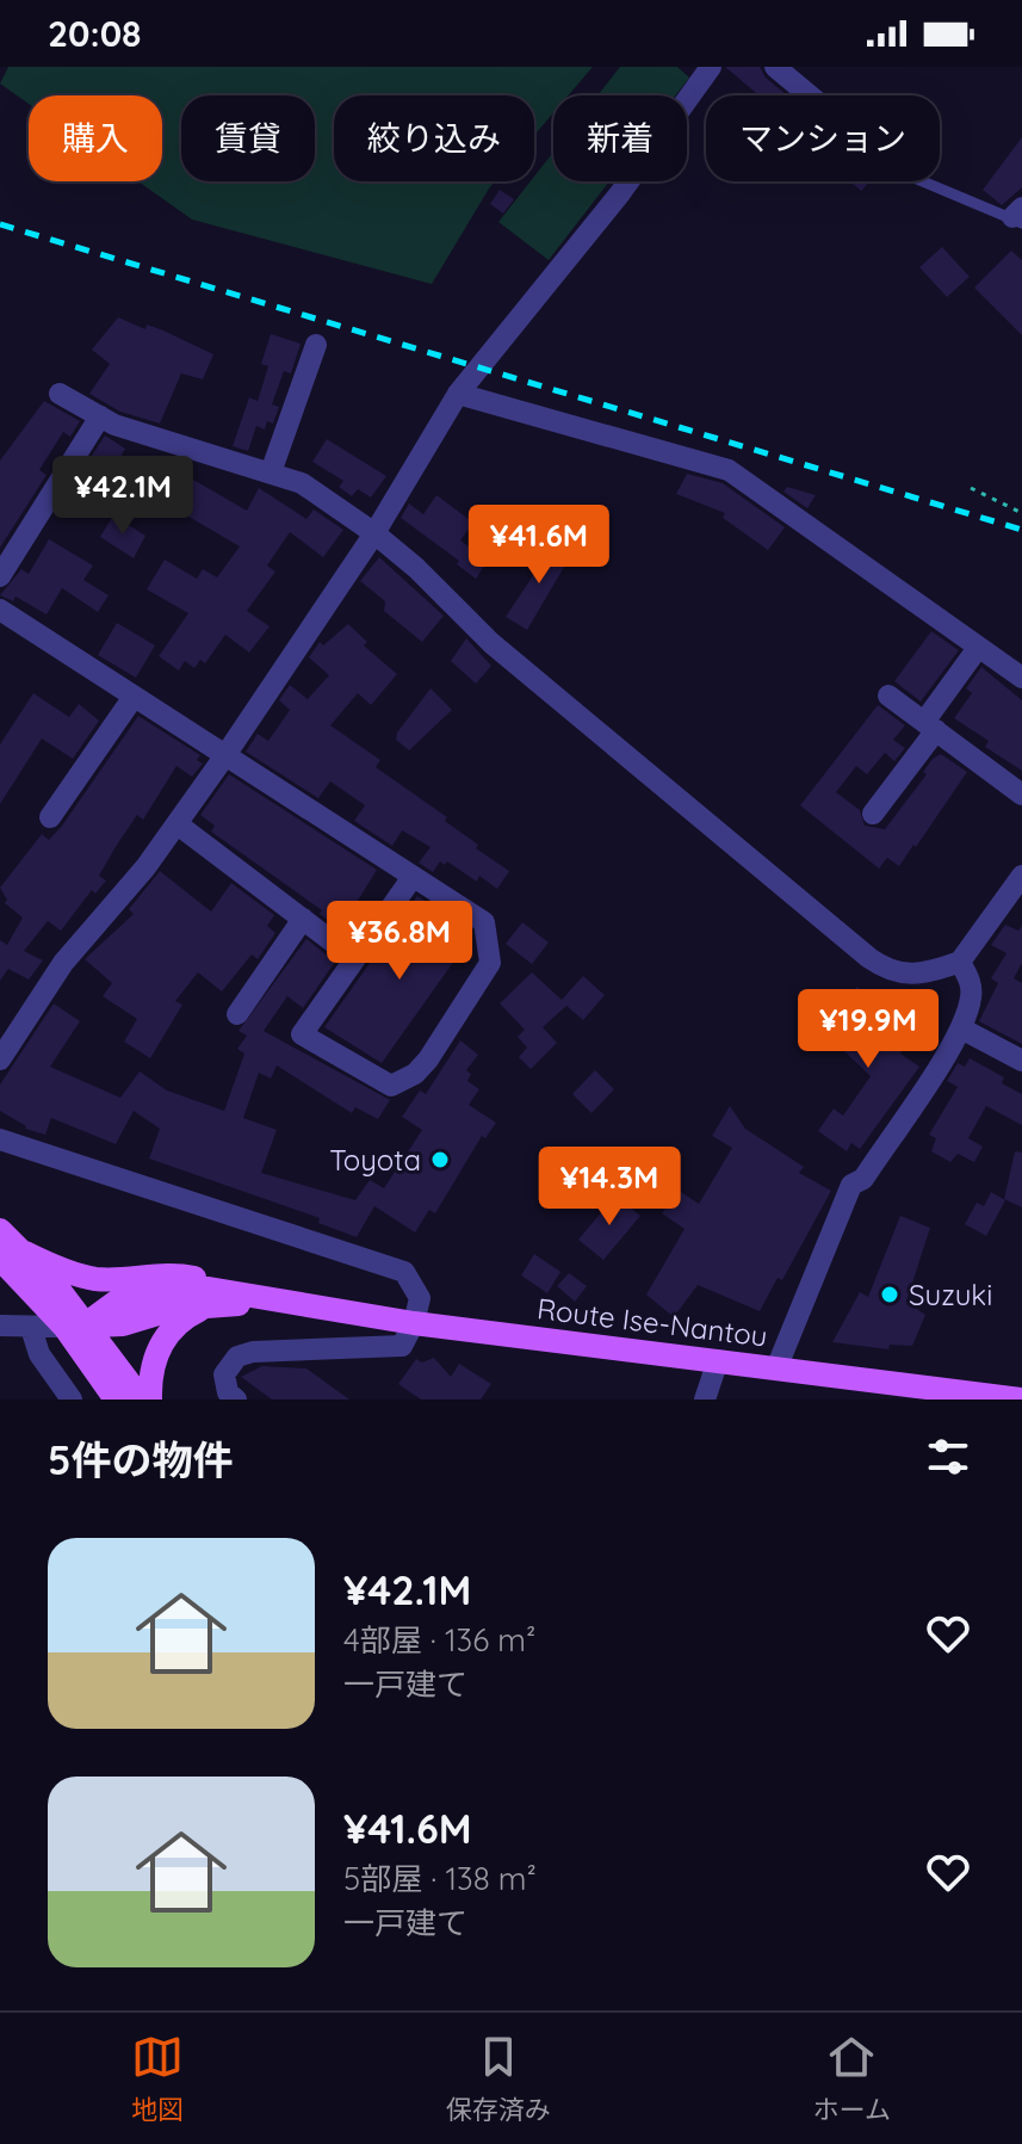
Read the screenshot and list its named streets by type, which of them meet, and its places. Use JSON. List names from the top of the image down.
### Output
{
  "streets": {
    "main road": ["Route Ise-Nantou"]
  },
  "places": ["Toyota", "Suzuki"],
  "page": {
    "status": "20:08",
    "chip": [
      "購入",
      "賃貸",
      "絞り込み",
      "新着",
      "マンション"
    ],
    "price": [
      "¥42.1M",
      "¥41.6M",
      "¥36.8M",
      "¥19.9M",
      "¥14.3M"
    ],
    "heading": "5件の物件",
    "list": [
      {
        "name": "¥42.1M",
        "note": "4部屋 · 136 m² · 一戸建て"
      },
      {
        "name": "¥41.6M",
        "note": "5部屋 · 138 m² · 一戸建て"
      }
    ],
    "tabs": ["地図", "保存済み", "ホーム"]
  }
}
